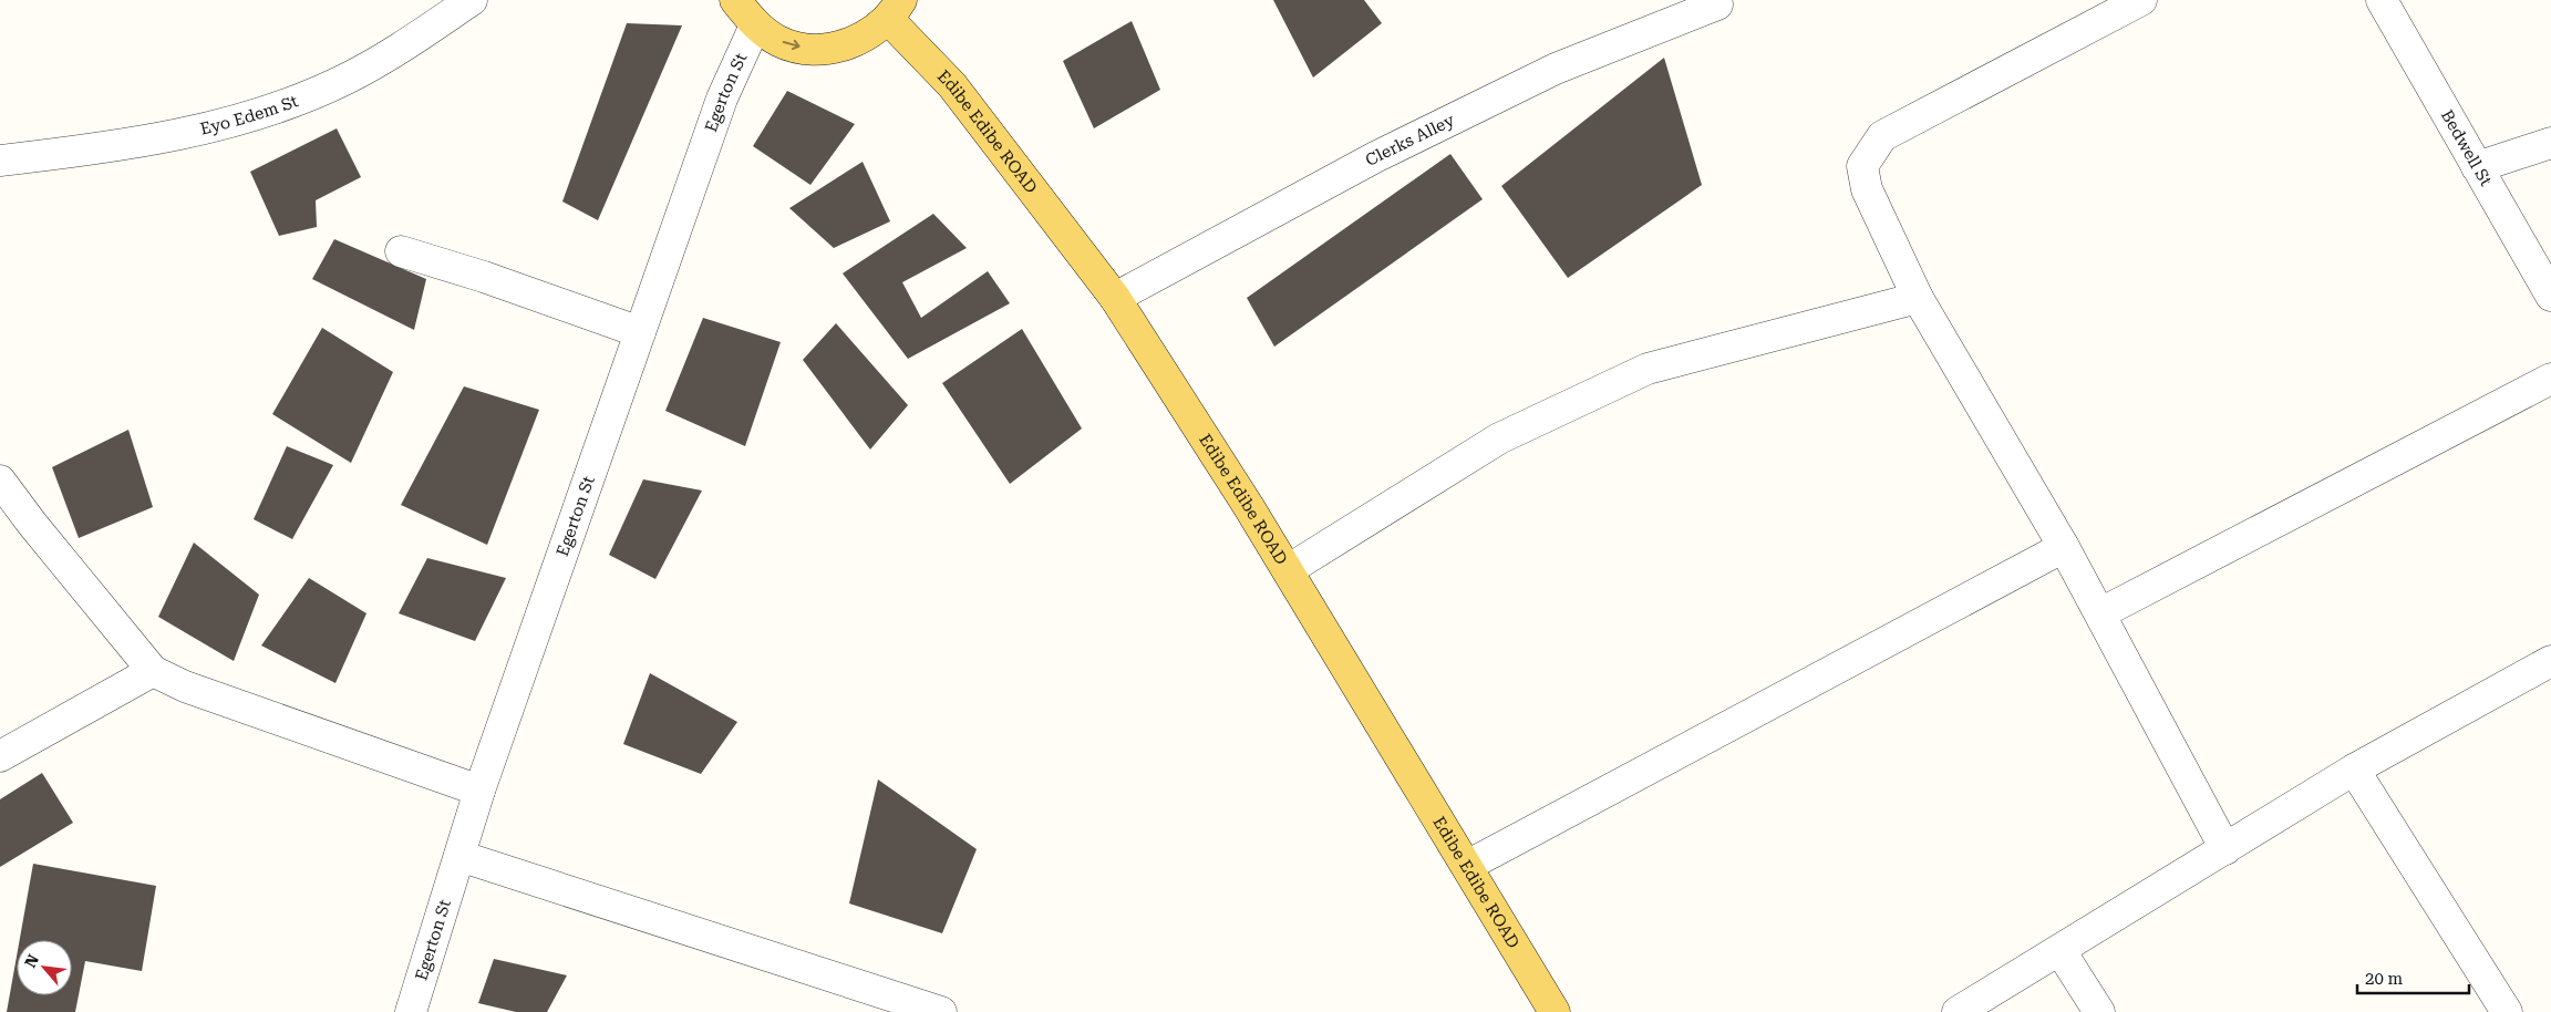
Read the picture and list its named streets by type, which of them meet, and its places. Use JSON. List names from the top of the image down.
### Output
{
  "streets": {
    "main road": ["Edibe Edibe ROAD"],
    "street": [
      "Egerton St",
      "Eyo Edem St",
      "Clerks Alley",
      "Bedwell St"
    ]
  },
  "crossings": [
    ["Edibe Edibe ROAD", "Clerks Alley"]
  ],
  "scale_bar": "20 m",
  "north": "top left"
}
